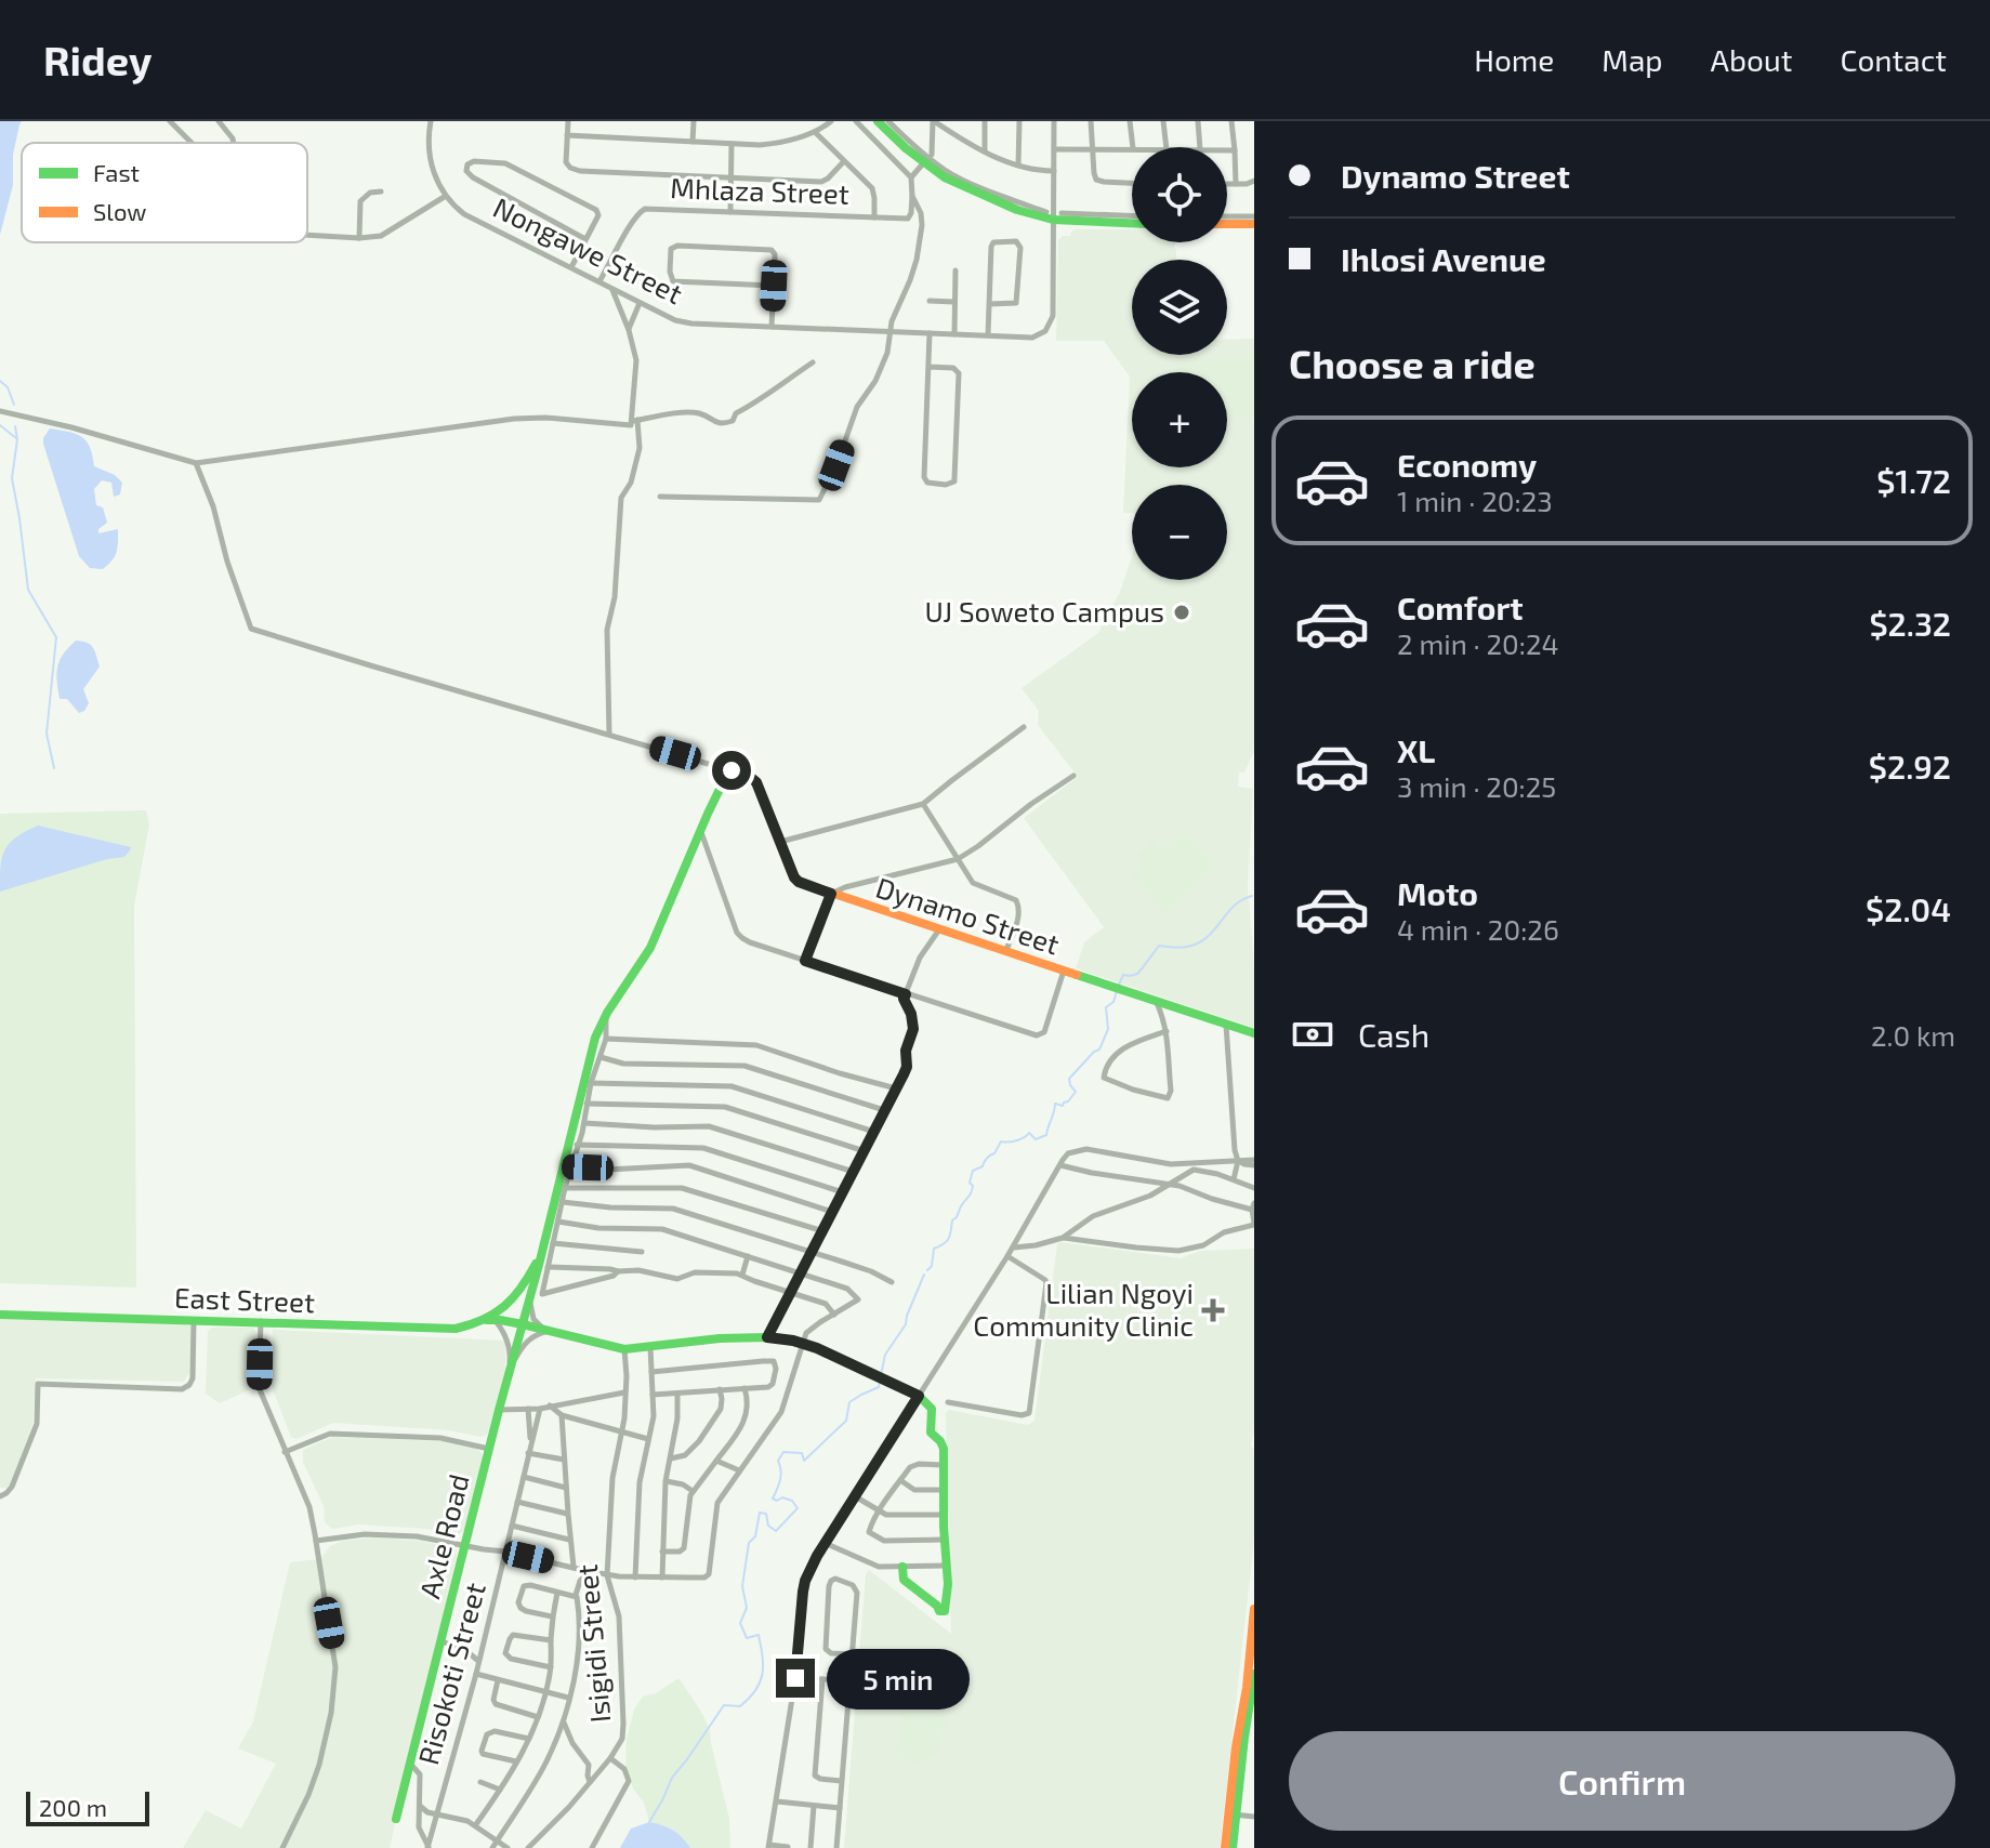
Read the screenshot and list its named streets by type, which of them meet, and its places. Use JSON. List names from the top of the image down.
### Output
{
  "streets": {
    "street": [
      "Mhlaza Street",
      "Nongawe Street",
      "Dynamo Street",
      "East Street",
      "Axle Road",
      "Isigidi Street",
      "Risokoti Street"
    ]
  },
  "crossings": [
    ["Mhlaza Street", "Nongawe Street"]
  ],
  "places": {
    "other": ["UJ Soweto Campus"],
    "health": ["Lilian Ngoyi Community Clinic"]
  },
  "legend": ["Fast", "Slow"],
  "scale_bar": "200 m",
  "page": {
    "header": "Ridey",
    "nav": [
      "Home",
      "Map",
      "About",
      "Contact"
    ],
    "banner": ["Dynamo Street", "Ihlosi Avenue"],
    "map_buttons": ["+", "−"],
    "heading": "Choose a ride",
    "list": [
      {
        "name": "Economy",
        "note": "1 min · 20:23",
        "value": "$1.72"
      },
      {
        "name": "Comfort",
        "note": "2 min · 20:24",
        "value": "$2.32"
      },
      {
        "name": "XL",
        "note": "3 min · 20:25",
        "value": "$2.92"
      },
      {
        "name": "Moto",
        "note": "4 min · 20:26",
        "value": "$2.04"
      }
    ],
    "pay": ["Cash", "2.0 km"],
    "bubble": "5 min",
    "buttons": "Confirm",
    "scale": "200 m"
  }
}
